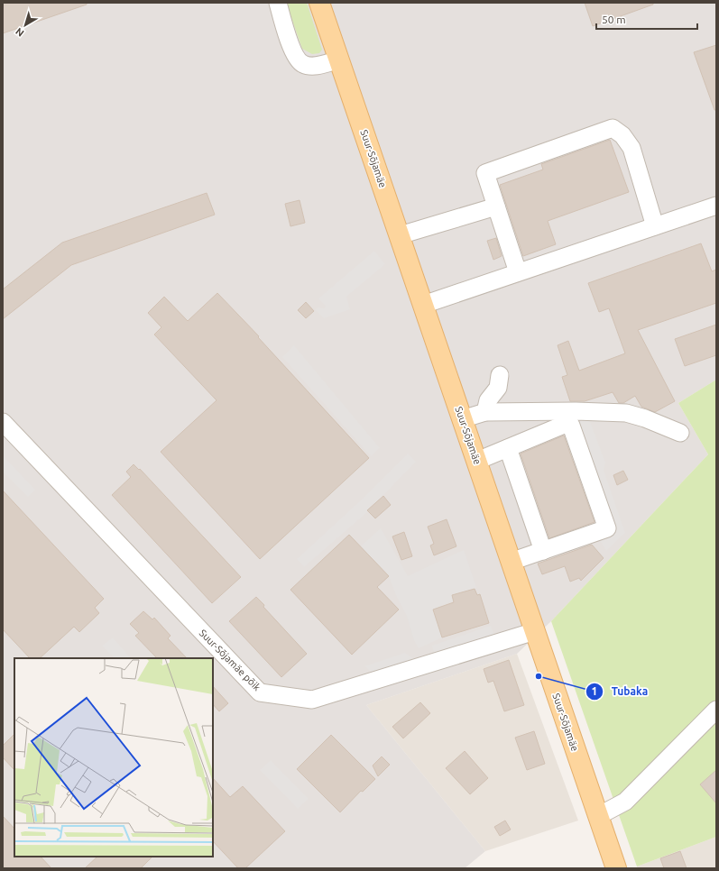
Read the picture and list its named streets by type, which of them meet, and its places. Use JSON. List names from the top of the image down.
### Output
{
  "streets": {
    "main road": ["Suur-Sõjamäe"],
    "street": ["Suur-Sõjamäe põik"]
  },
  "crossings": [
    ["Suur-Sõjamäe", "Suur-Sõjamäe põik"]
  ],
  "places": ["Tubaka"],
  "scale_bar": "50 m",
  "north": "bottom left"
}
